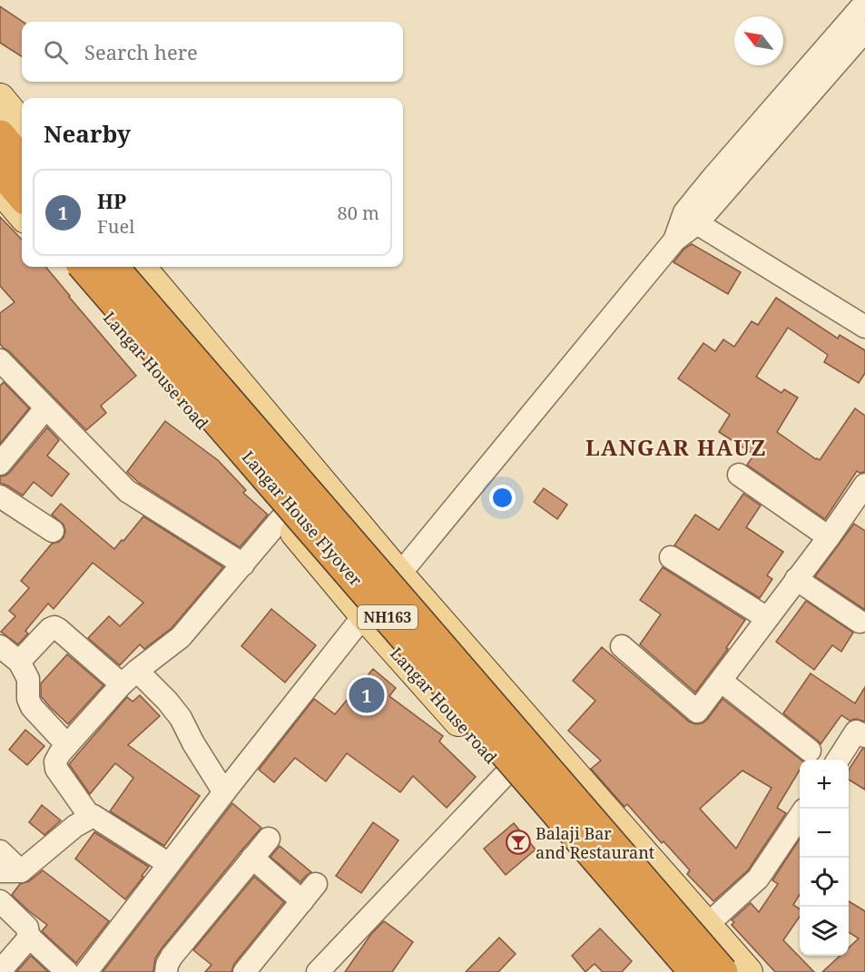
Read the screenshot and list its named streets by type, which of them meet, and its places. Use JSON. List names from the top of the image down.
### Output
{
  "streets": {
    "highway": ["Langar House Flyover", "NH163"],
    "main road": ["Langar House road"]
  },
  "districts": ["LANGAR HAUZ"],
  "places": {
    "bar": ["Balaji Bar and Restaurant"]
  },
  "north": "top left",
  "page": {
    "search": "Search here",
    "heading": "Nearby",
    "list": [
      {
        "mark": "1",
        "name": "HP",
        "note": "Fuel",
        "value": "80 m"
      }
    ],
    "pins": "1",
    "map_buttons": ["+", "−"]
  }
}
